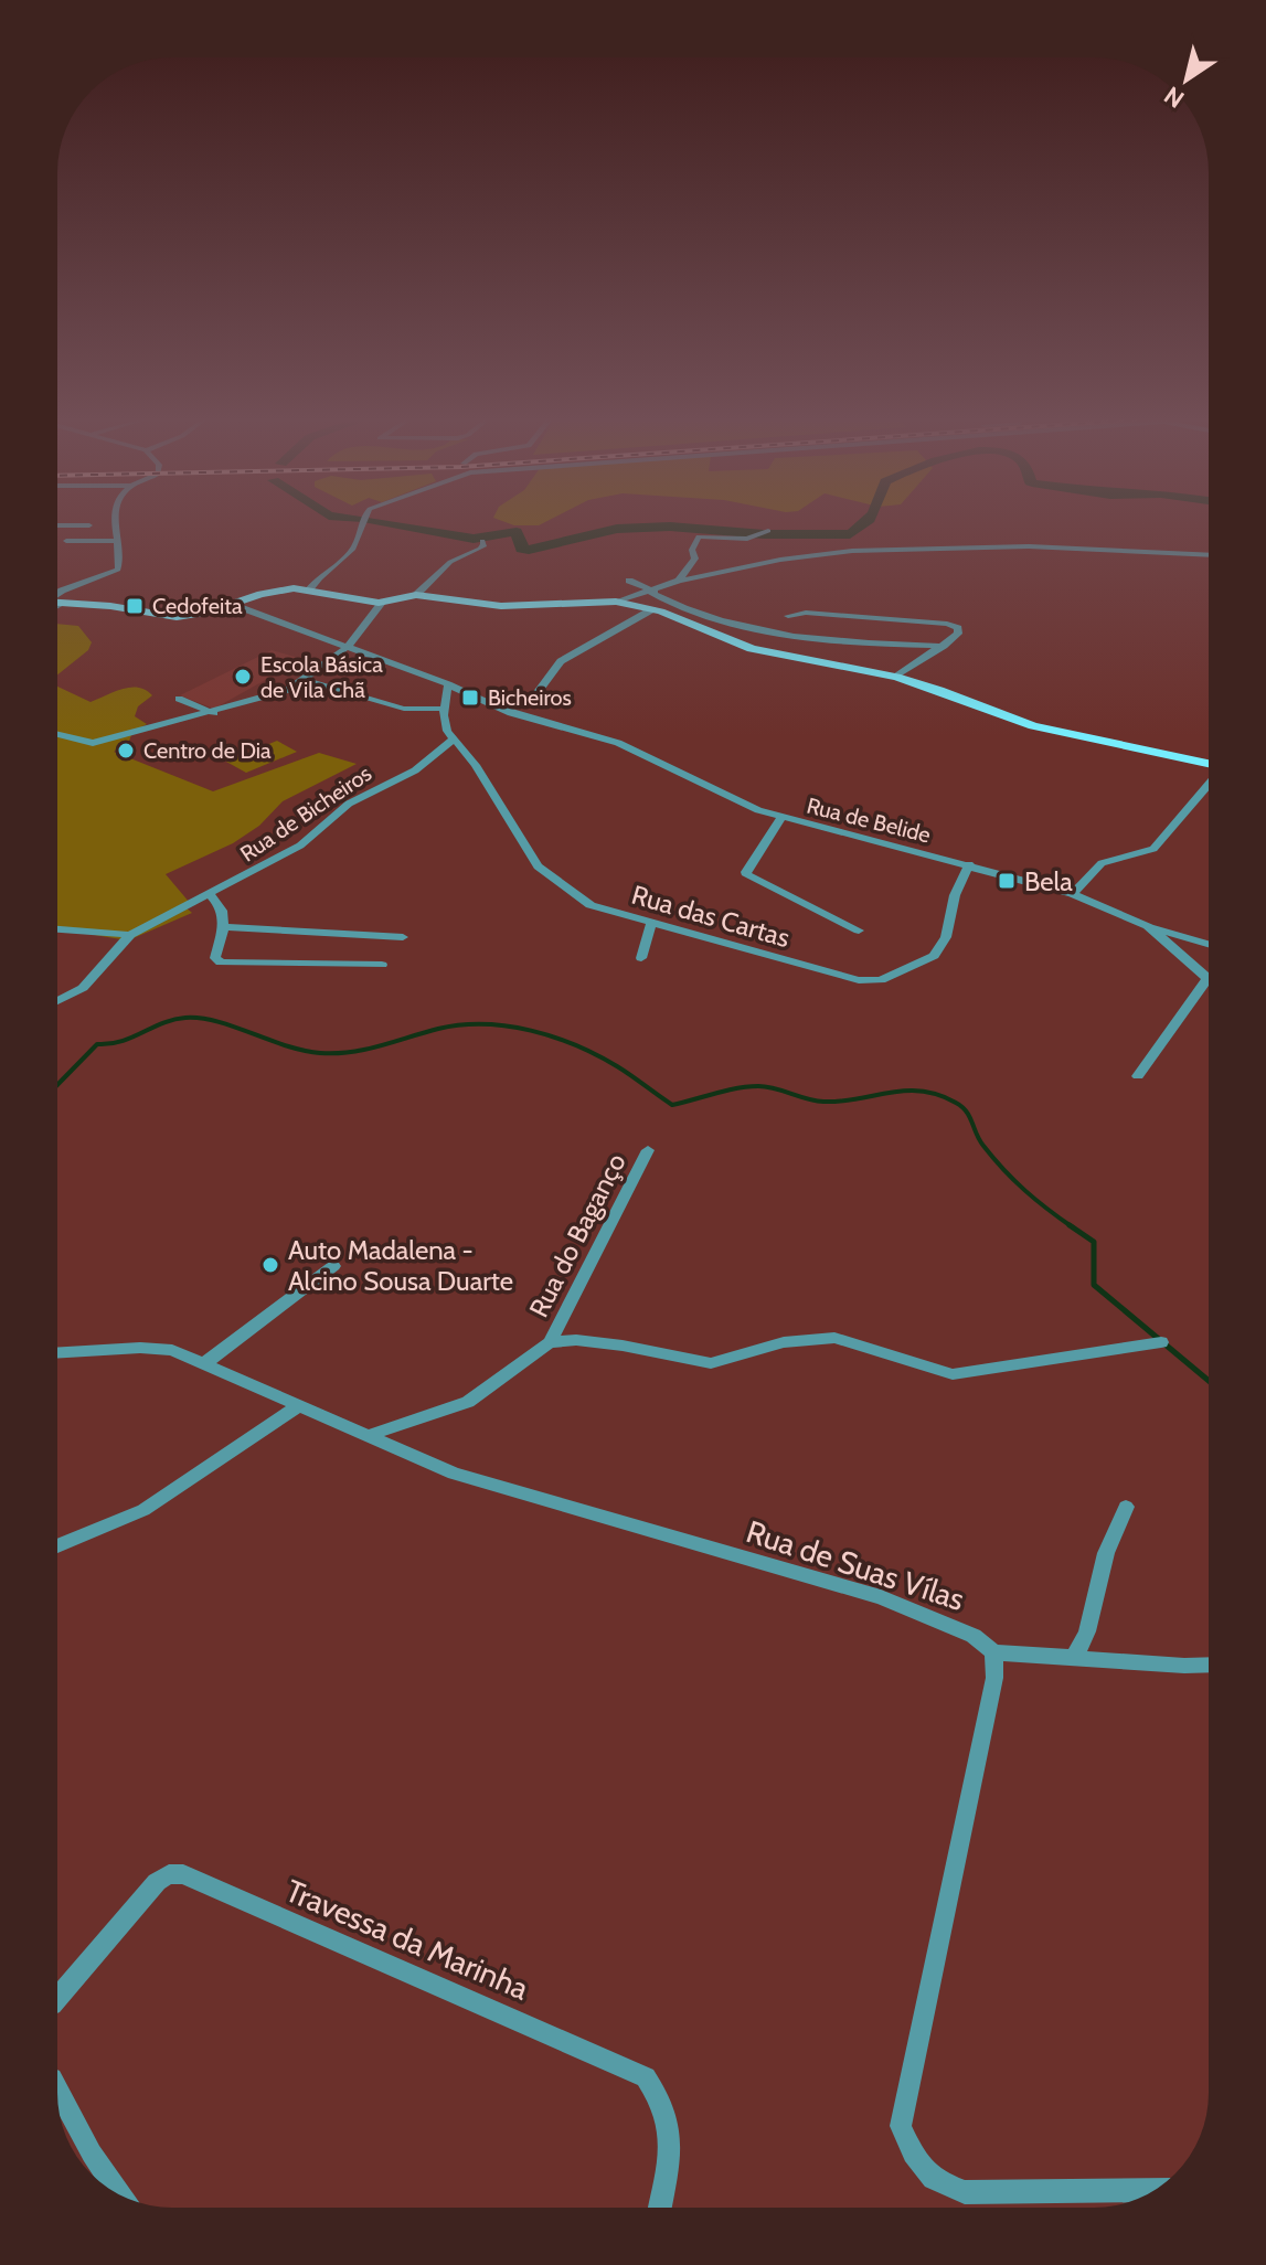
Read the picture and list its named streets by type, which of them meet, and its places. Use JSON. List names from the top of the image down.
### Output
{
  "streets": {
    "street": [
      "Rua de Bicheiros",
      "Rua de Belide",
      "Rua das Cartas",
      "Rua do Baganço",
      "Rua de Suas Vílas",
      "Travessa da Marinha"
    ]
  },
  "crossings": [
    ["Rua de Bicheiros", "Rua das Cartas"],
    ["Rua de Belide", "Rua das Cartas"]
  ],
  "places": {
    "transit": ["Cedofeita", "Bicheiros", "Bela"],
    "other": ["Escola Básica de Vila Chã", "Centro de Dia", "Auto Madalena - Alcino Sousa Duarte"]
  },
  "north": "bottom left"
}
